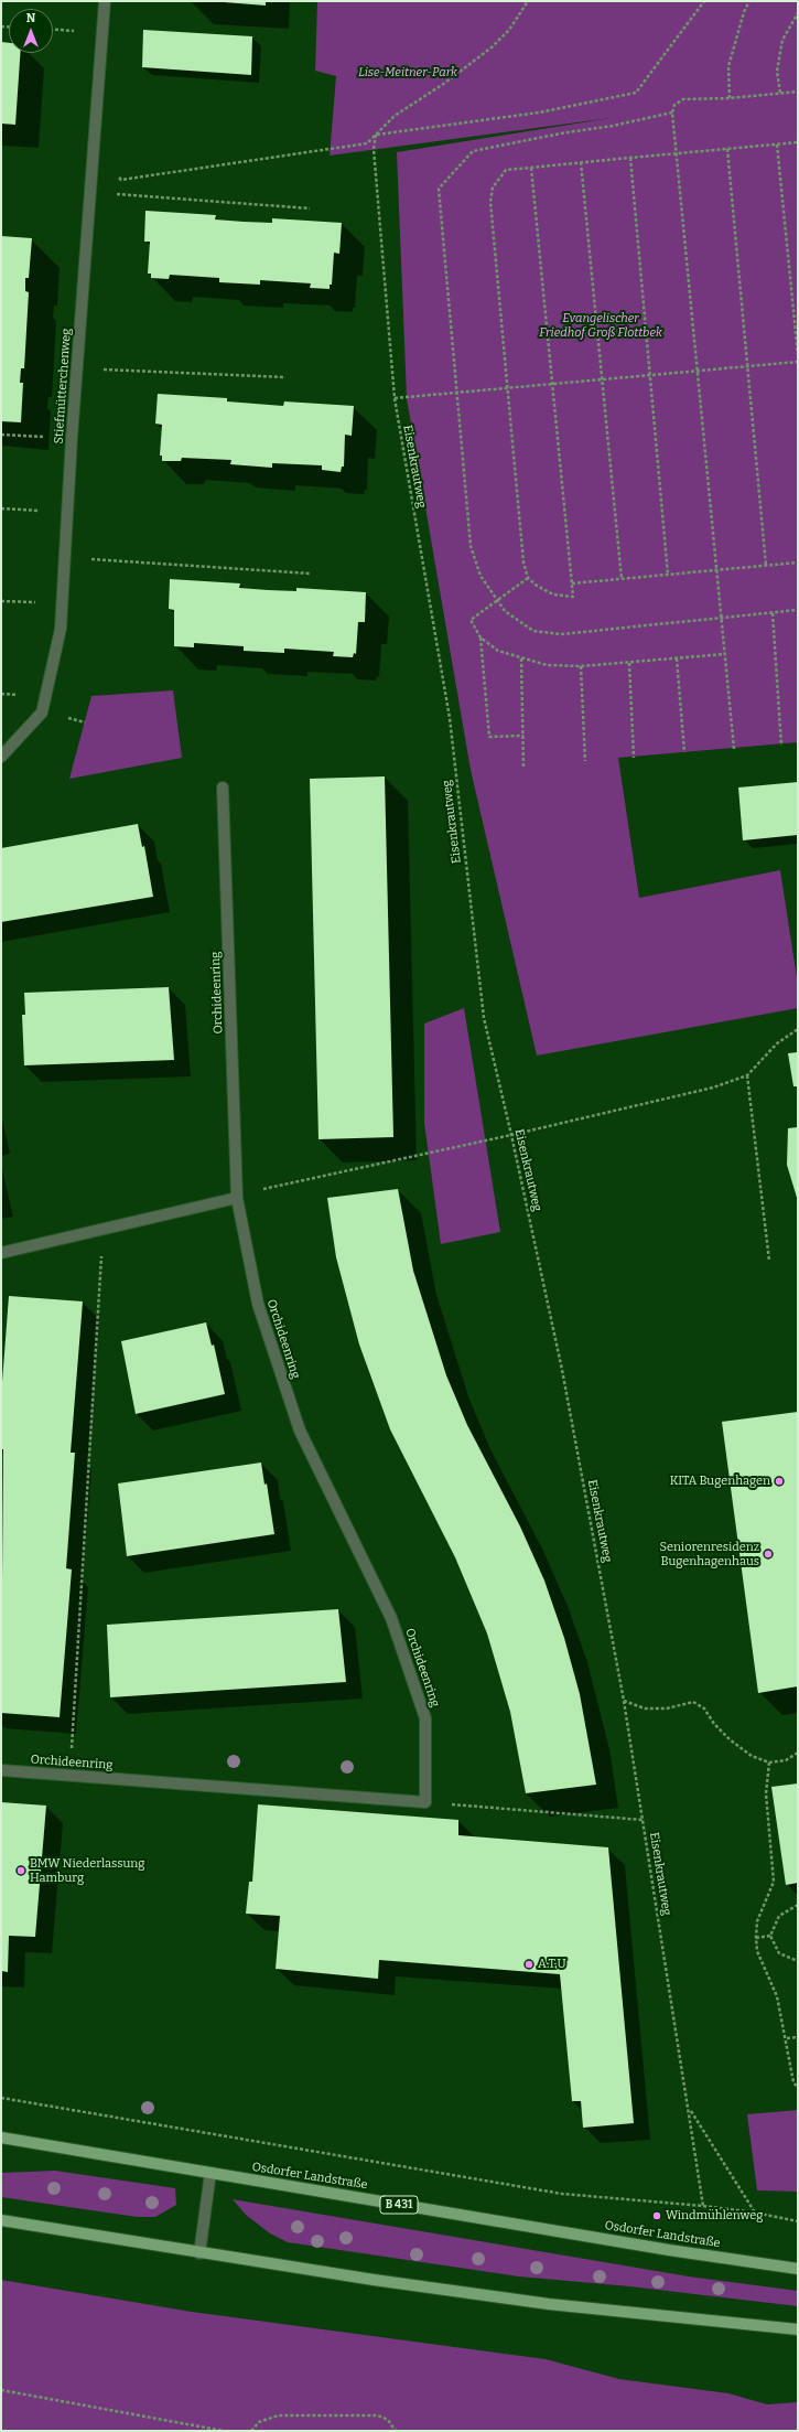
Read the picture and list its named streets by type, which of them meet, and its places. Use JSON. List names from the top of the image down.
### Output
{
  "streets": {
    "main road": ["Osdorfer Landstraße", "B 431"],
    "street": ["Stiefmütterchenweg", "Orchideenring"],
    "path": ["Eisenkrautweg"]
  },
  "parks": ["Lise-Meitner-Park", "Evangelischer Friedhof Groß Flottbek"],
  "places": [
    "KITA Bugenhagen",
    "Seniorenresidenz Bugenhagenhaus",
    "BMW Niederlassung Hamburg",
    "A.T.U",
    "Windmühlenweg"
  ],
  "north": "top"
}
